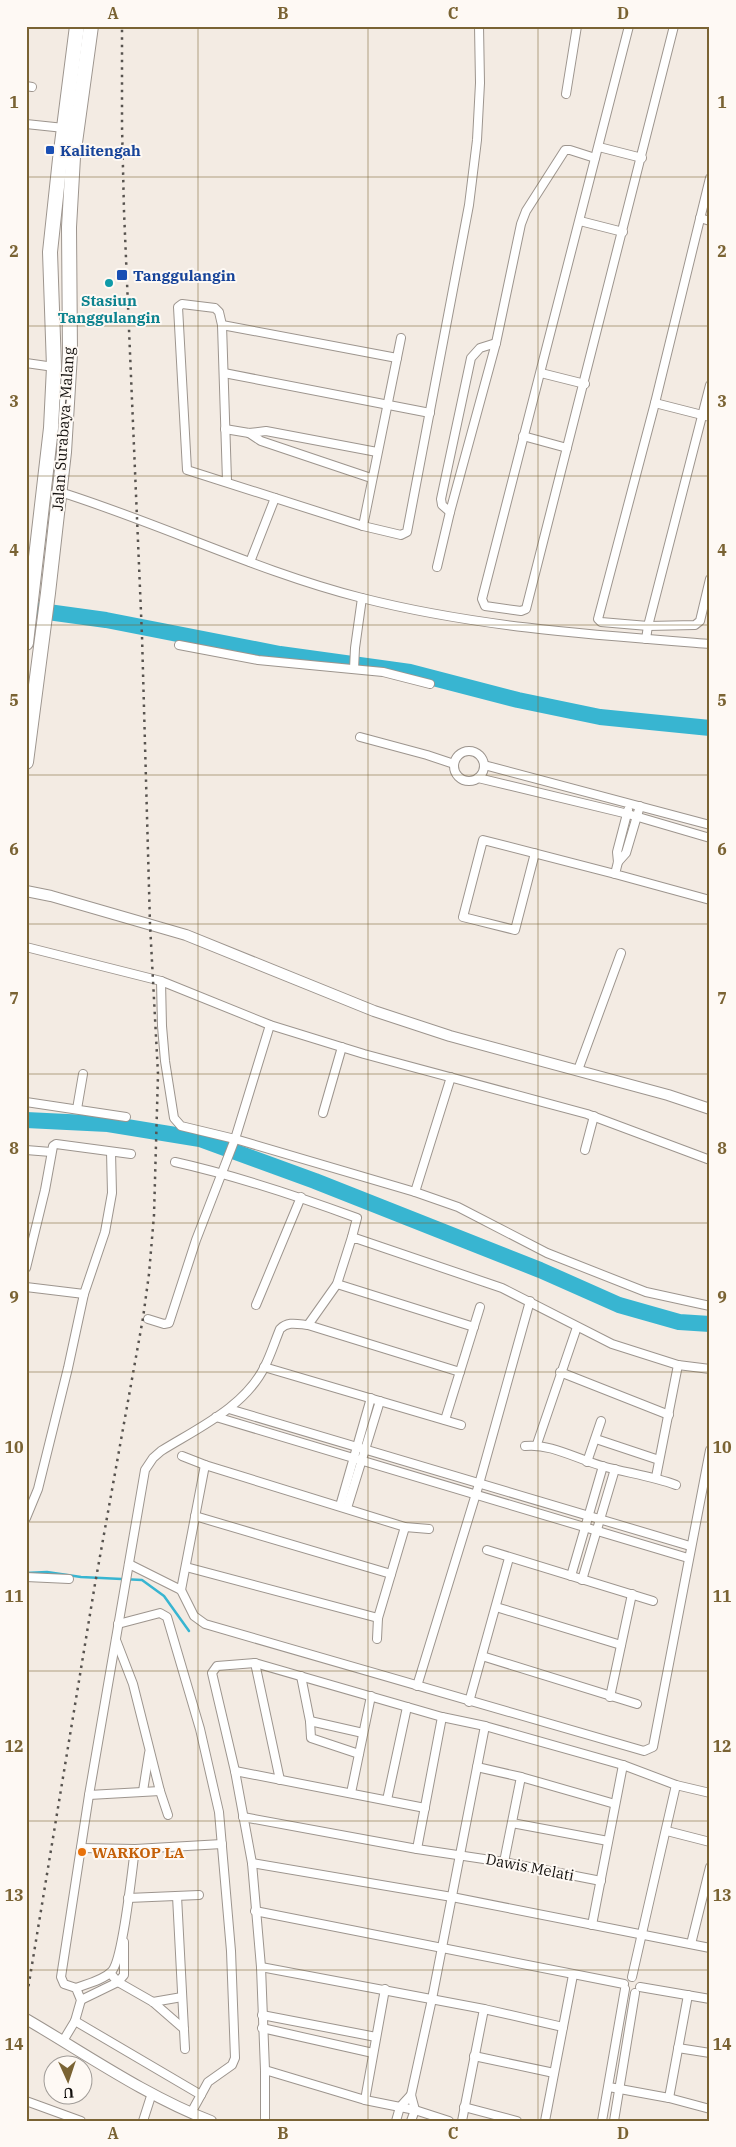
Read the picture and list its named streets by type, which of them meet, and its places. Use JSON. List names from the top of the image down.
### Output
{
  "streets": {
    "highway": ["Jalan Surabaya-Malang"],
    "street": ["Dawis Melati"]
  },
  "places": {
    "transit": ["Kalitengah", "Tanggulangin"],
    "other": ["Stasiun Tanggulangin", "WARKOP LA"]
  },
  "north": "bottom",
  "grid": {
    "columns": [
      "A",
      "B",
      "C",
      "D"
    ],
    "rows": [
      "1",
      "2",
      "3",
      "4",
      "5",
      "6",
      "7",
      "8",
      "9",
      "10",
      "11",
      "12",
      "13",
      "14"
    ]
  }
}
